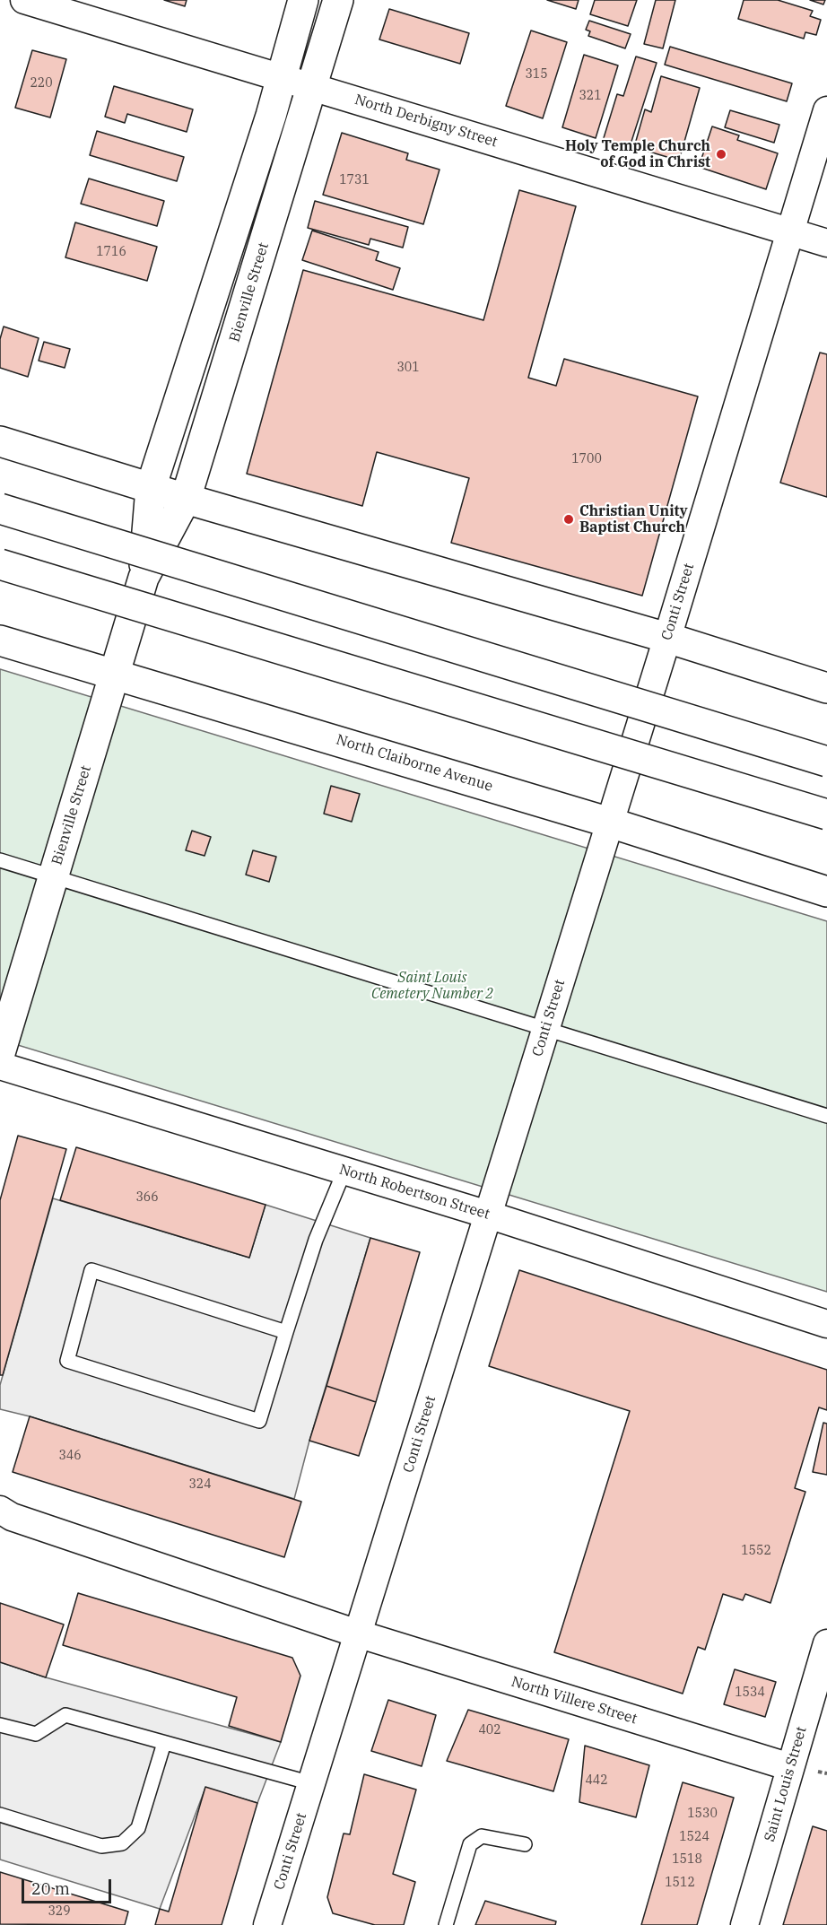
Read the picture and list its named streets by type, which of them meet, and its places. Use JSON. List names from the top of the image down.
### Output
{
  "streets": {
    "main road": ["Bienville Street", "North Claiborne Avenue"],
    "street": [
      "North Derbigny Street",
      "Conti Street",
      "North Robertson Street",
      "North Villere Street",
      "Saint Louis Street"
    ]
  },
  "crossings": [
    ["North Derbigny Street", "Bienville Street"],
    ["North Derbigny Street", "Conti Street"],
    ["Bienville Street", "North Claiborne Avenue"],
    ["Conti Street", "North Claiborne Avenue"],
    ["Conti Street", "North Robertson Street"],
    ["Conti Street", "North Villere Street"],
    ["North Villere Street", "Saint Louis Street"]
  ],
  "parks": ["Saint Louis Cemetery Number 2"],
  "places": ["Holy Temple Church of God in Christ", "Christian Unity Baptist Church"],
  "house_numbers": [
    "315",
    "220",
    "321",
    "1731",
    "1716",
    "301",
    "1700",
    "366",
    "346",
    "324",
    "1552",
    "1534",
    "402",
    "442",
    "1530",
    "1524",
    "1518",
    "1512",
    "329"
  ],
  "scale_bar": "20 m"
}
